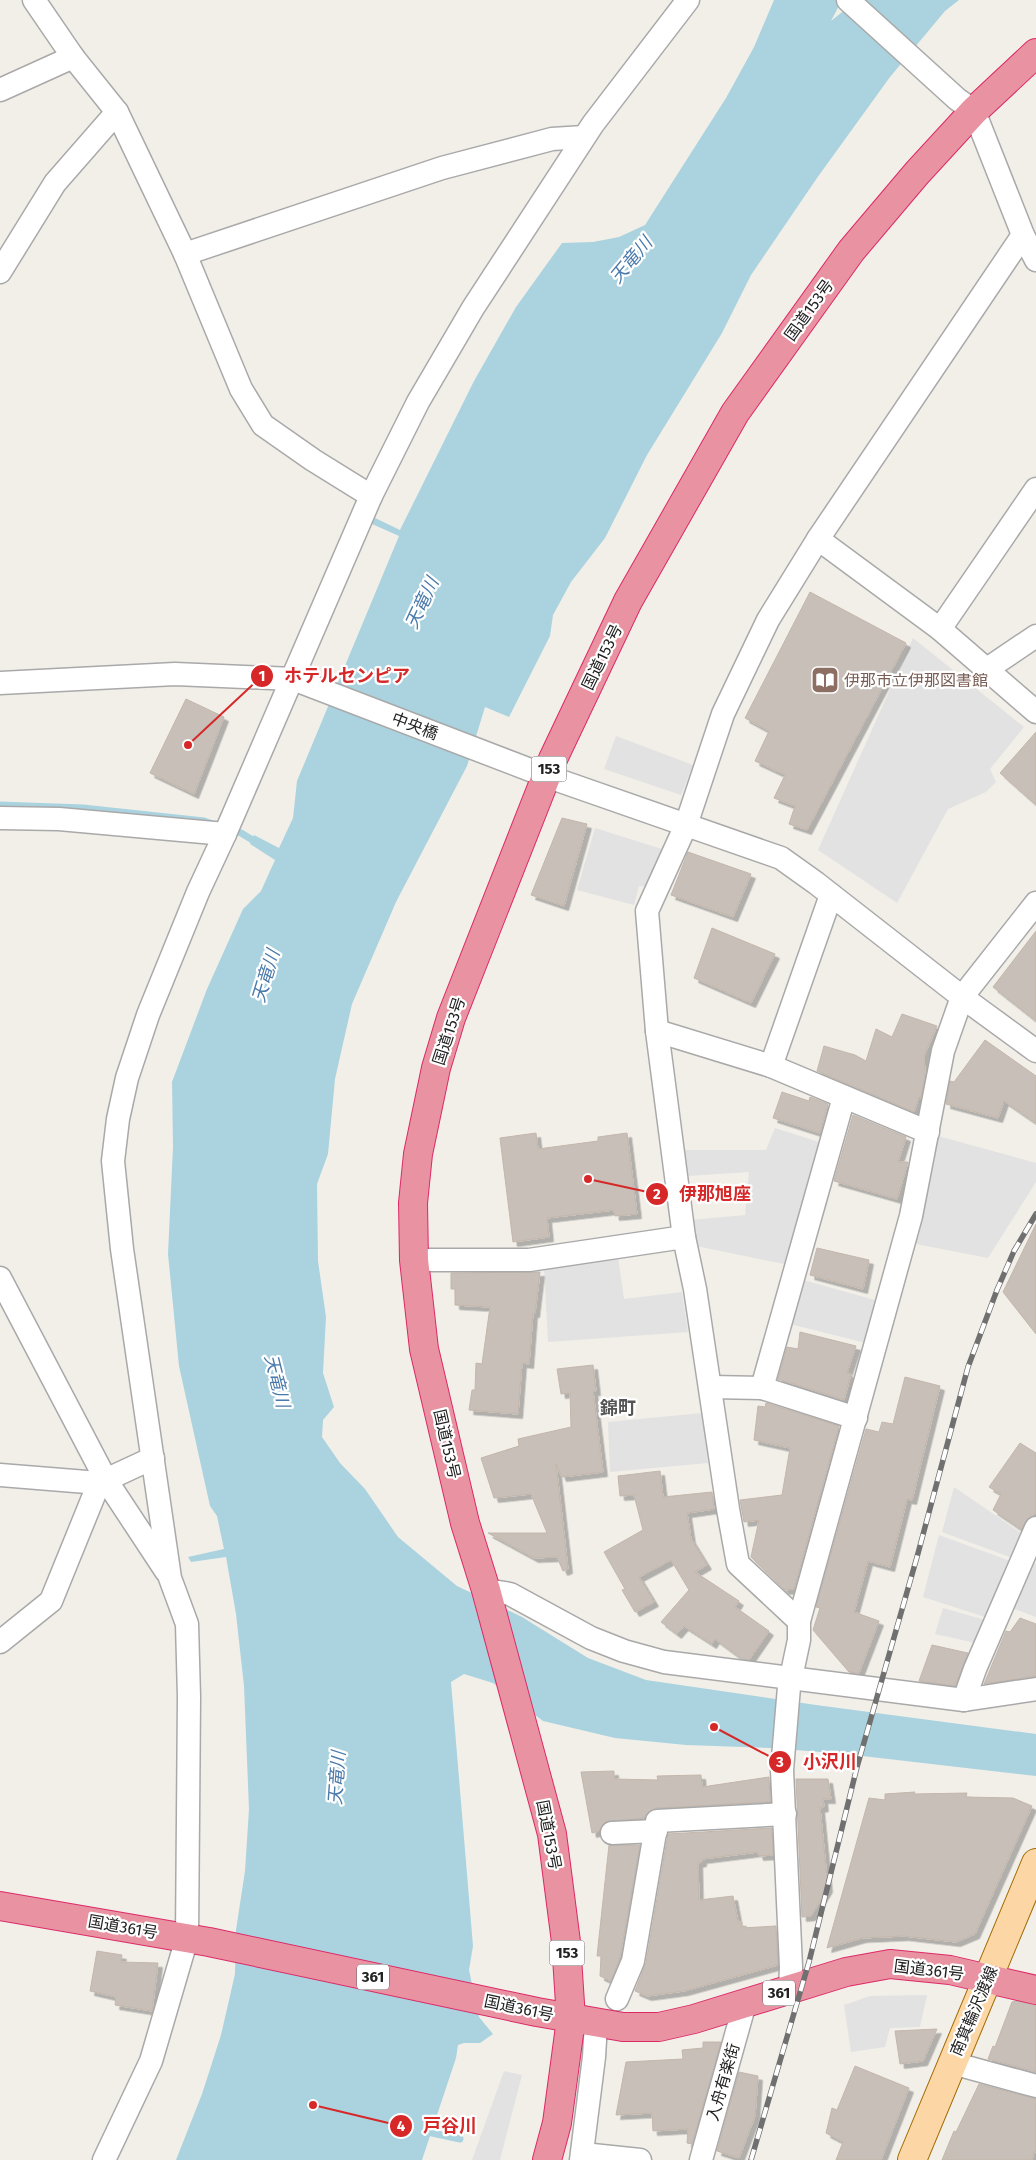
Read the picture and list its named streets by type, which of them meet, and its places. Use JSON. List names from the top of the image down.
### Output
{
  "streets": {
    "highway": [
      "国道153号",
      "153",
      "国道361号",
      "361"
    ],
    "main road": ["南箕輪沢渡線"],
    "street": ["中央橋", "入舟有楽街"]
  },
  "crossings": [
    ["国道153号", "中央橋"],
    ["国道153号", "国道361号"],
    ["国道361号", "南箕輪沢渡線"],
    ["国道361号", "入舟有楽街"]
  ],
  "districts": ["錦町"],
  "water": ["天竜川"],
  "places": {
    "library": ["伊那市立伊那図書館"],
    "other": [
      "ホテルセンピア",
      "伊那旭座",
      "小沢川",
      "戸谷川"
    ]
  }
}
